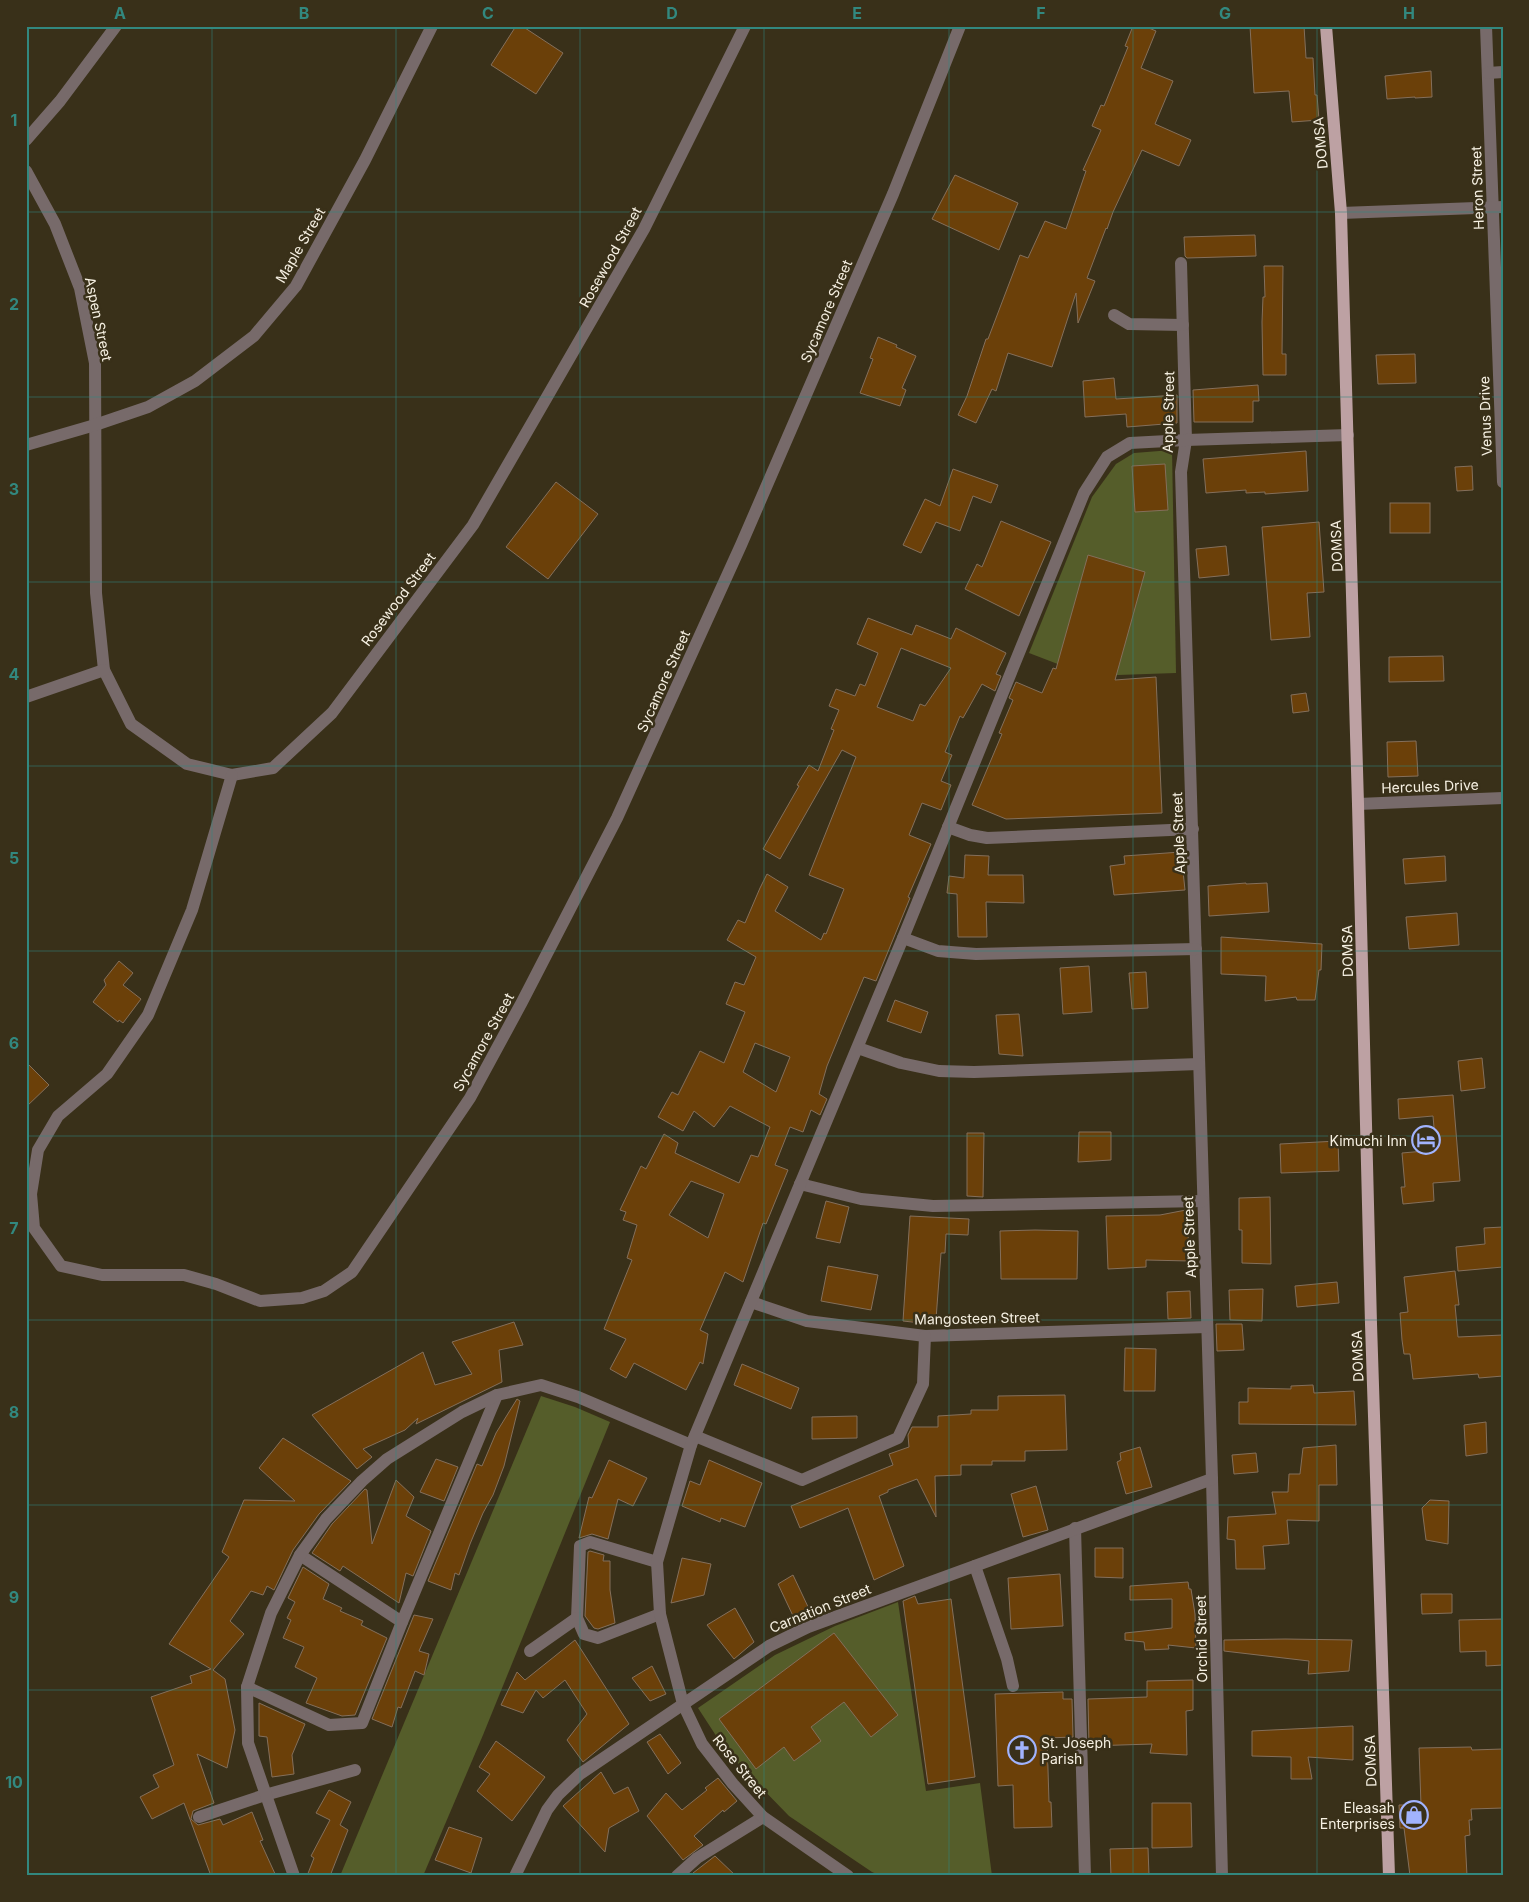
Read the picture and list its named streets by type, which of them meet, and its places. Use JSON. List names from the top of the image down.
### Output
{
  "streets": {
    "main road": ["DOMSA"],
    "street": [
      "Heron Street",
      "Maple Street",
      "Rosewood Street",
      "Sycamore Street",
      "Aspen Street",
      "Apple Street",
      "Venus Drive",
      "Hercules Drive",
      "Mangosteen Street",
      "Carnation Street",
      "Orchid Street",
      "Rose Street"
    ]
  },
  "crossings": [
    ["DOMSA", "Hercules Drive"],
    ["DOMSA", "Rose Street"],
    ["Heron Street", "Venus Drive"],
    ["Maple Street", "Rosewood Street"],
    ["Maple Street", "Aspen Street"],
    ["Rosewood Street", "Sycamore Street"],
    ["Rosewood Street", "Aspen Street"],
    ["Apple Street", "Mangosteen Street"],
    ["Apple Street", "Orchid Street"],
    ["Apple Street", "Rose Street"],
    ["Mangosteen Street", "Rose Street"],
    ["Carnation Street", "Orchid Street"],
    ["Carnation Street", "Rose Street"]
  ],
  "places": {
    "hotel": ["Kimuchi Inn"],
    "church": ["St. Joseph Parish"],
    "shop": ["Eleasah Enterprises"]
  },
  "grid": {
    "columns": [
      "A",
      "B",
      "C",
      "D",
      "E",
      "F",
      "G",
      "H"
    ],
    "rows": [
      "1",
      "2",
      "3",
      "4",
      "5",
      "6",
      "7",
      "8",
      "9",
      "10"
    ]
  }
}
